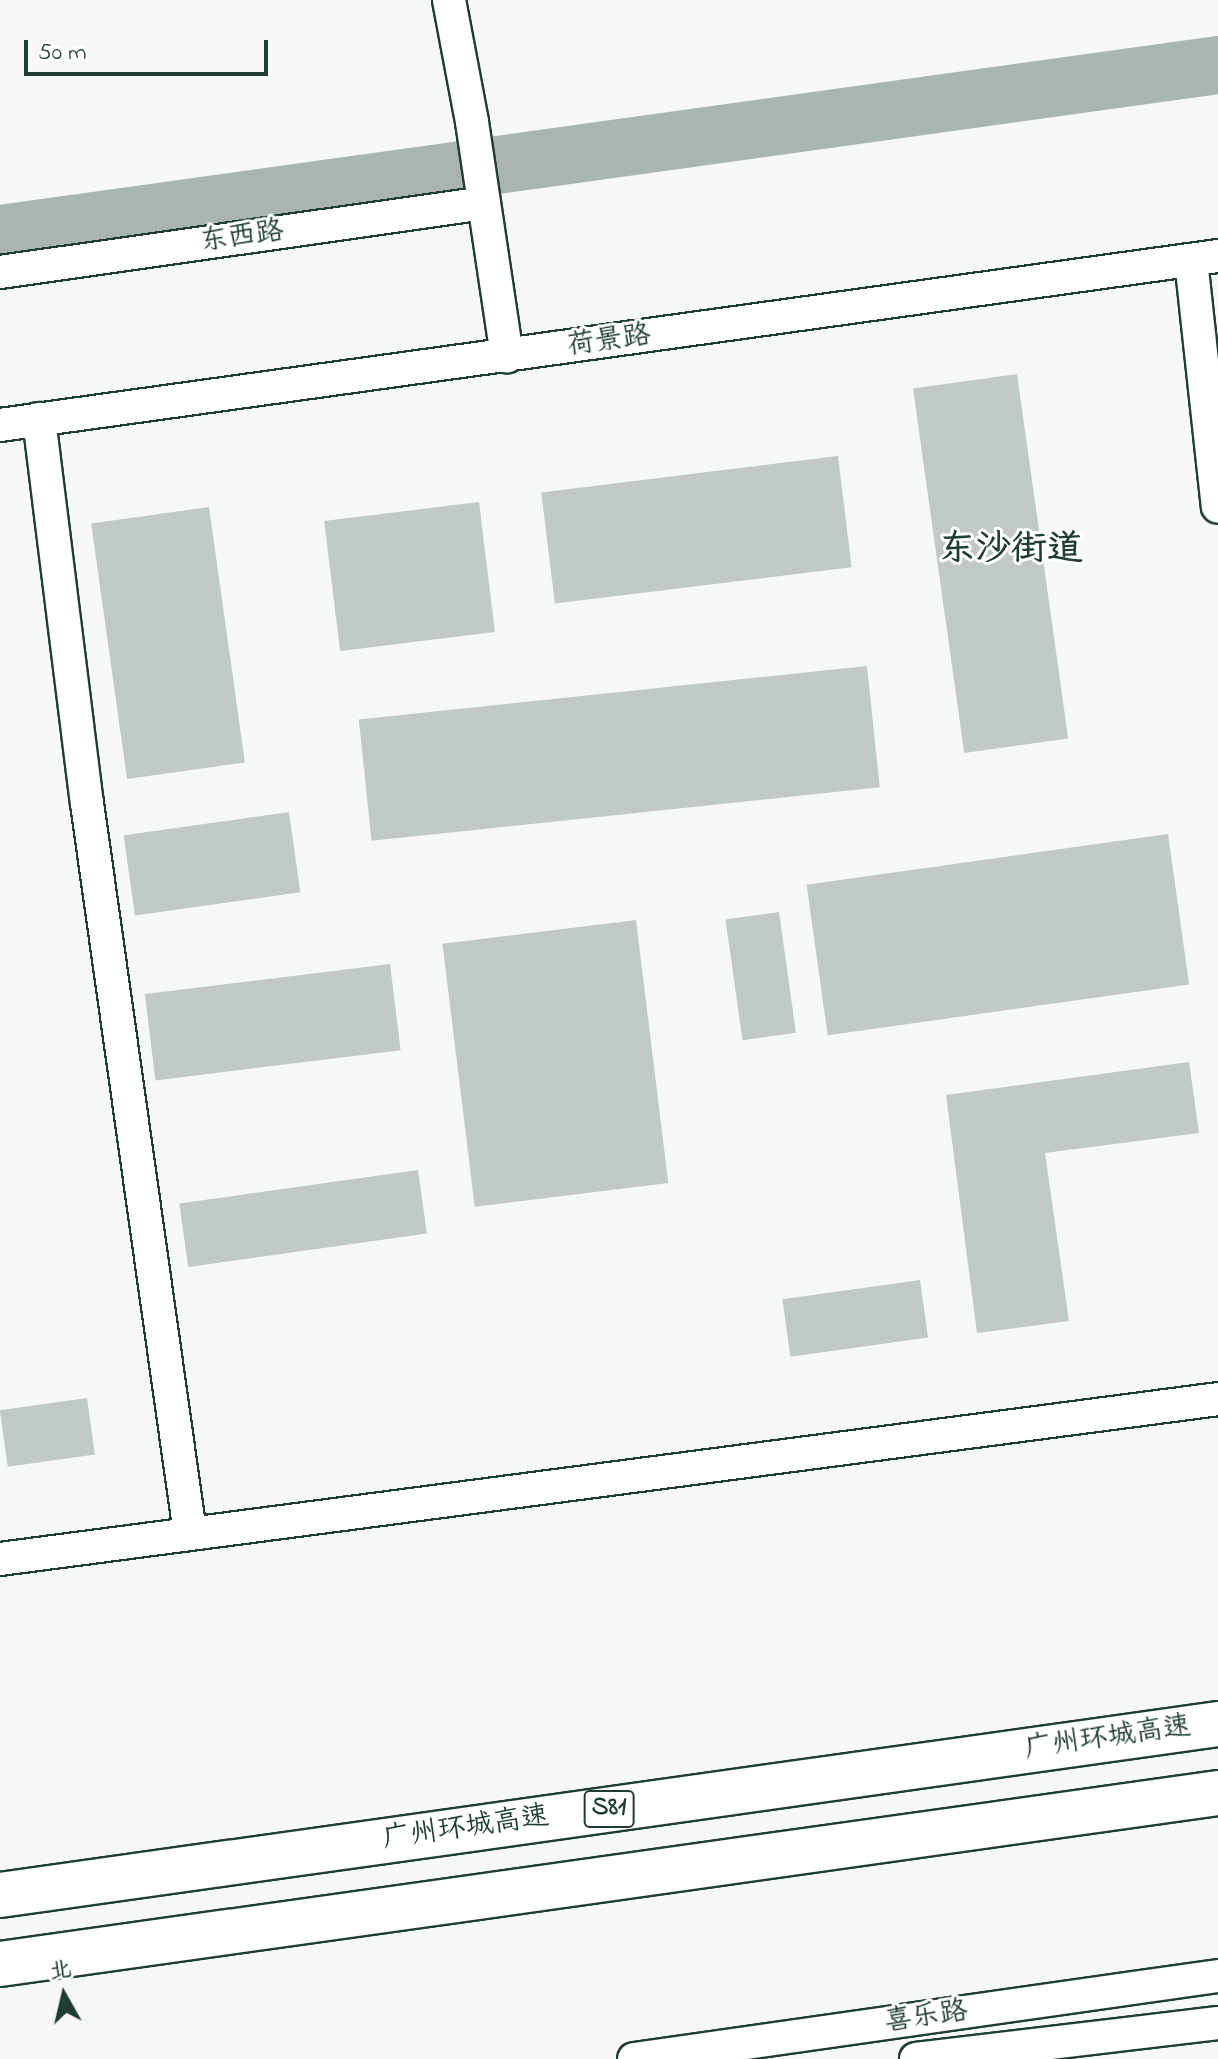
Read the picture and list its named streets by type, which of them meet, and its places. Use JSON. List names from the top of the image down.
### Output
{
  "streets": {
    "highway": ["广州环城高速", "S81"],
    "street": ["东西路", "荷景路", "喜乐路"]
  },
  "districts": ["东沙街道"],
  "scale_bar": "50 m",
  "north": "top"
}
